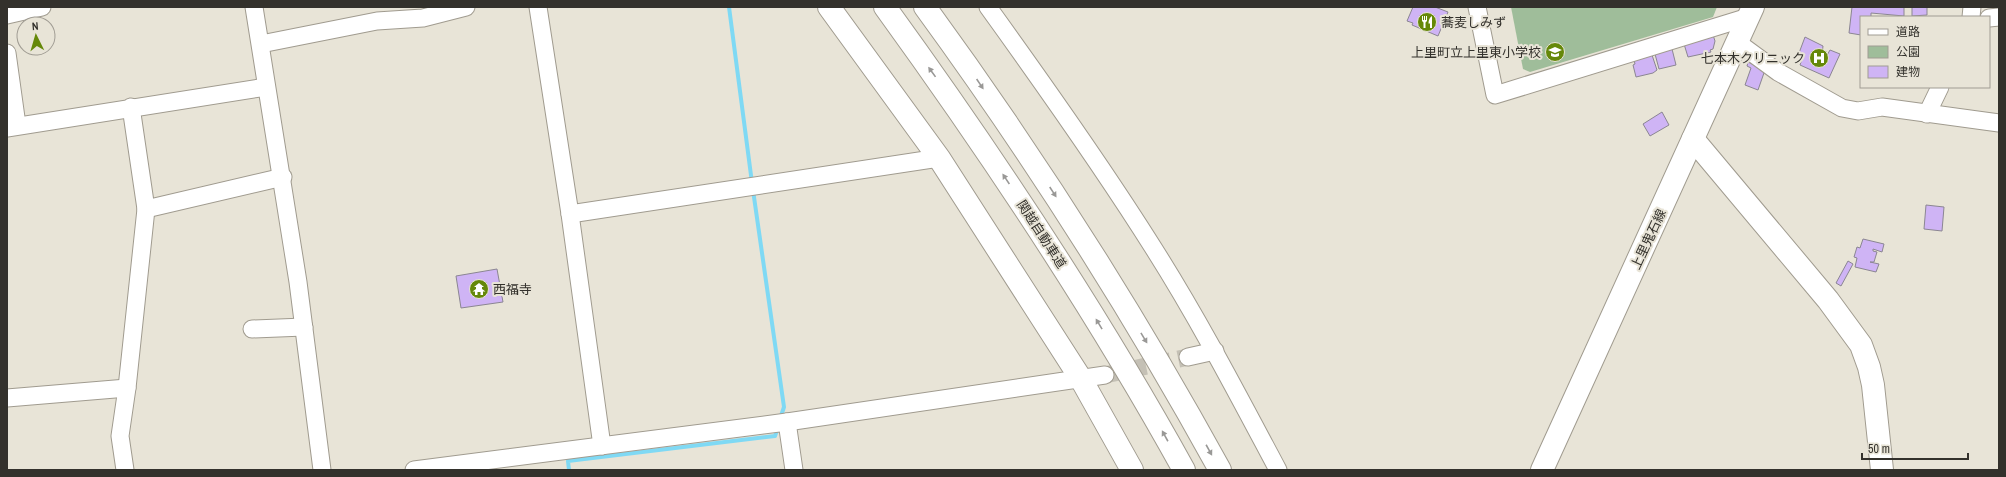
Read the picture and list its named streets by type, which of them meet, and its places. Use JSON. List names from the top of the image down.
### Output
{
  "streets": {
    "main road": ["関越自動車道", "上里鬼石線"]
  },
  "places": {
    "restaurant": ["蕎麦しみず"],
    "school or university": ["上里町立上里東小学校"],
    "hospital": ["七本木クリニック"],
    "temple": ["西福寺"]
  },
  "legend": ["道路", "公園", "建物"],
  "scale_bar": "50 m",
  "north": "top"
}
